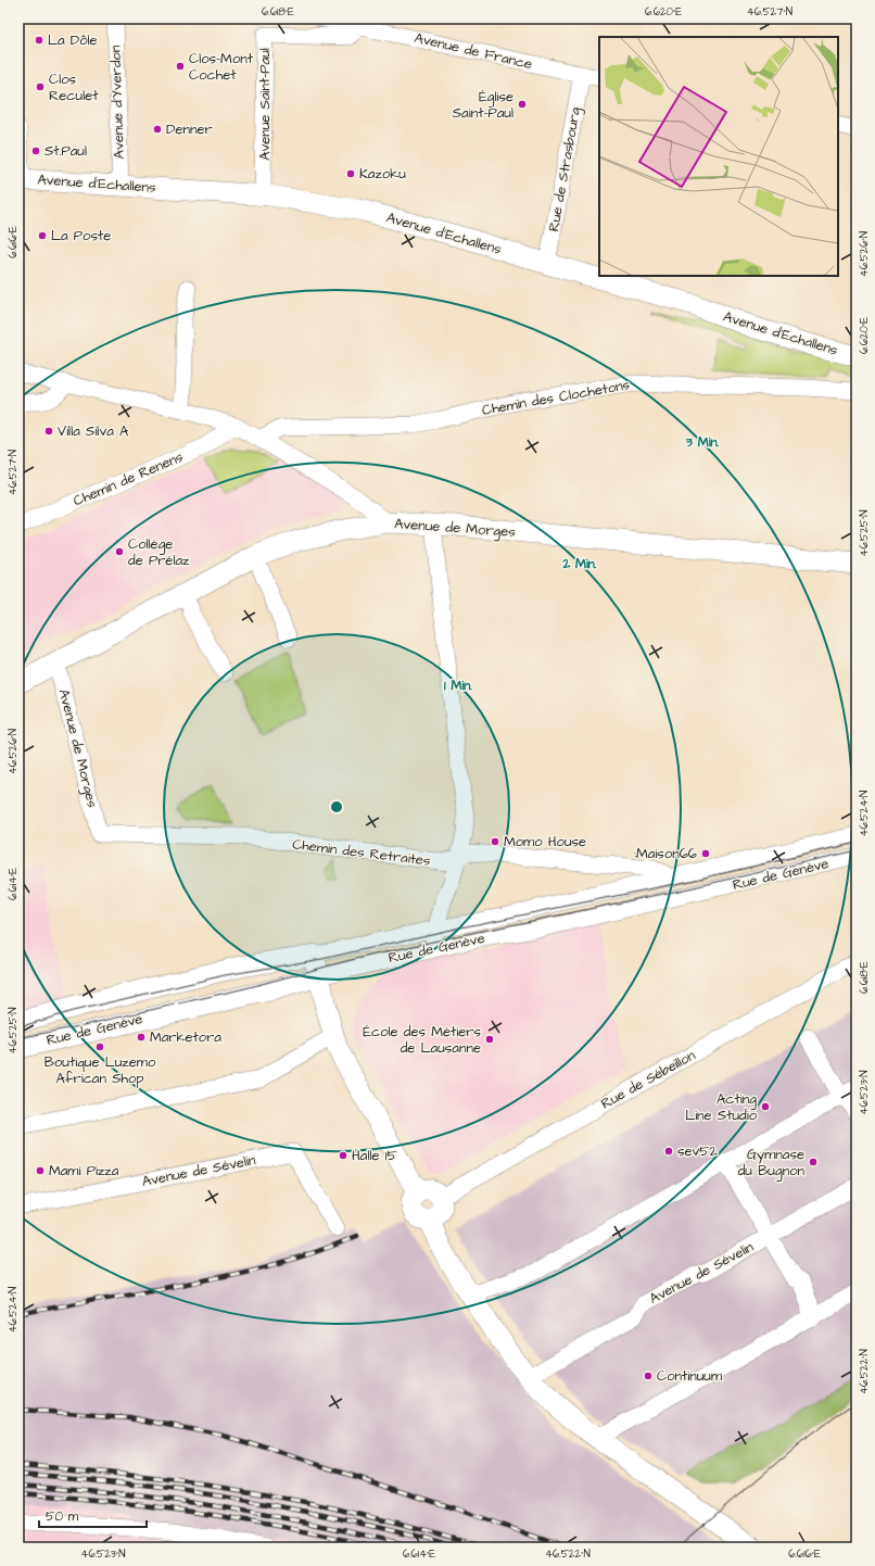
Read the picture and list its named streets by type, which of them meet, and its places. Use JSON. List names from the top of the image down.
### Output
{
  "streets": {
    "main road": ["Avenue d'Echallens", "Avenue de Morges", "Rue de Genève"],
    "street": [
      "Avenue de France",
      "Avenue d'Yverdon",
      "Avenue Saint-Paul",
      "Rue de Strasbourg",
      "Chemin des Clochetons",
      "Chemin de Renens",
      "Chemin des Retraites",
      "Rue de Sébeillon",
      "Avenue de Sévelin"
    ]
  },
  "crossings": [
    ["Avenue de France", "Avenue Saint-Paul"],
    ["Avenue de France", "Rue de Strasbourg"],
    ["Avenue d'Yverdon", "Avenue d'Echallens"],
    ["Avenue Saint-Paul", "Avenue d'Echallens"],
    ["Rue de Strasbourg", "Avenue d'Echallens"],
    ["Avenue de Morges", "Chemin des Retraites"],
    ["Chemin des Retraites", "Rue de Genève"]
  ],
  "places": [
    "La Dôle",
    "Clos-Mont Cochet",
    "Clos Reculet",
    "Église Saint-Paul",
    "Denner",
    "St.Paul",
    "Kazoku",
    "La Poste",
    "Villa Silva A",
    "Collège de Prélaz",
    "Momo House",
    ":Maison66",
    "Marketora",
    "École des Métiers de Lausanne",
    "Boutique Luzemo African Shop",
    "Acting Line Studio",
    "sev52",
    "Halle 15",
    "Gymnase du Bugnon",
    "Mami Pizza",
    "Continuum"
  ],
  "scale_bar": "50 m",
  "coordinates": [
    "6.618°E",
    "6.620°E",
    "46.527°N",
    "6.616°E",
    "46.526°N",
    "46.525°N",
    "46.524°N",
    "6.614°E",
    "46.523°N",
    "46.522°N"
  ],
  "rings": ["3 Min.", "2 Min.", "1 Min."]
}
